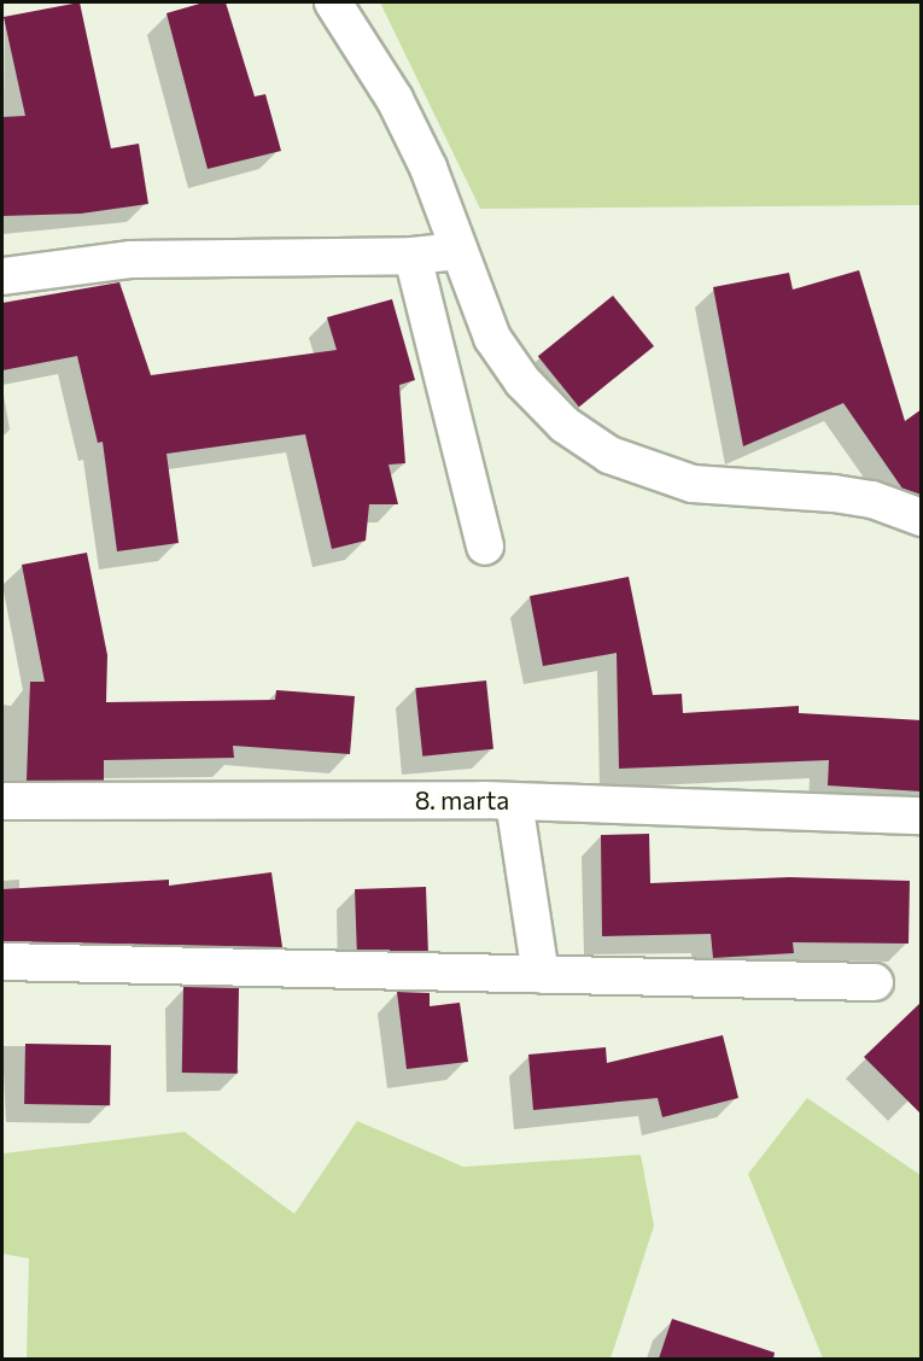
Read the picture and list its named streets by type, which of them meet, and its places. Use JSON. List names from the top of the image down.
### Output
{
  "streets": {
    "street": ["8. marta"]
  }
}
